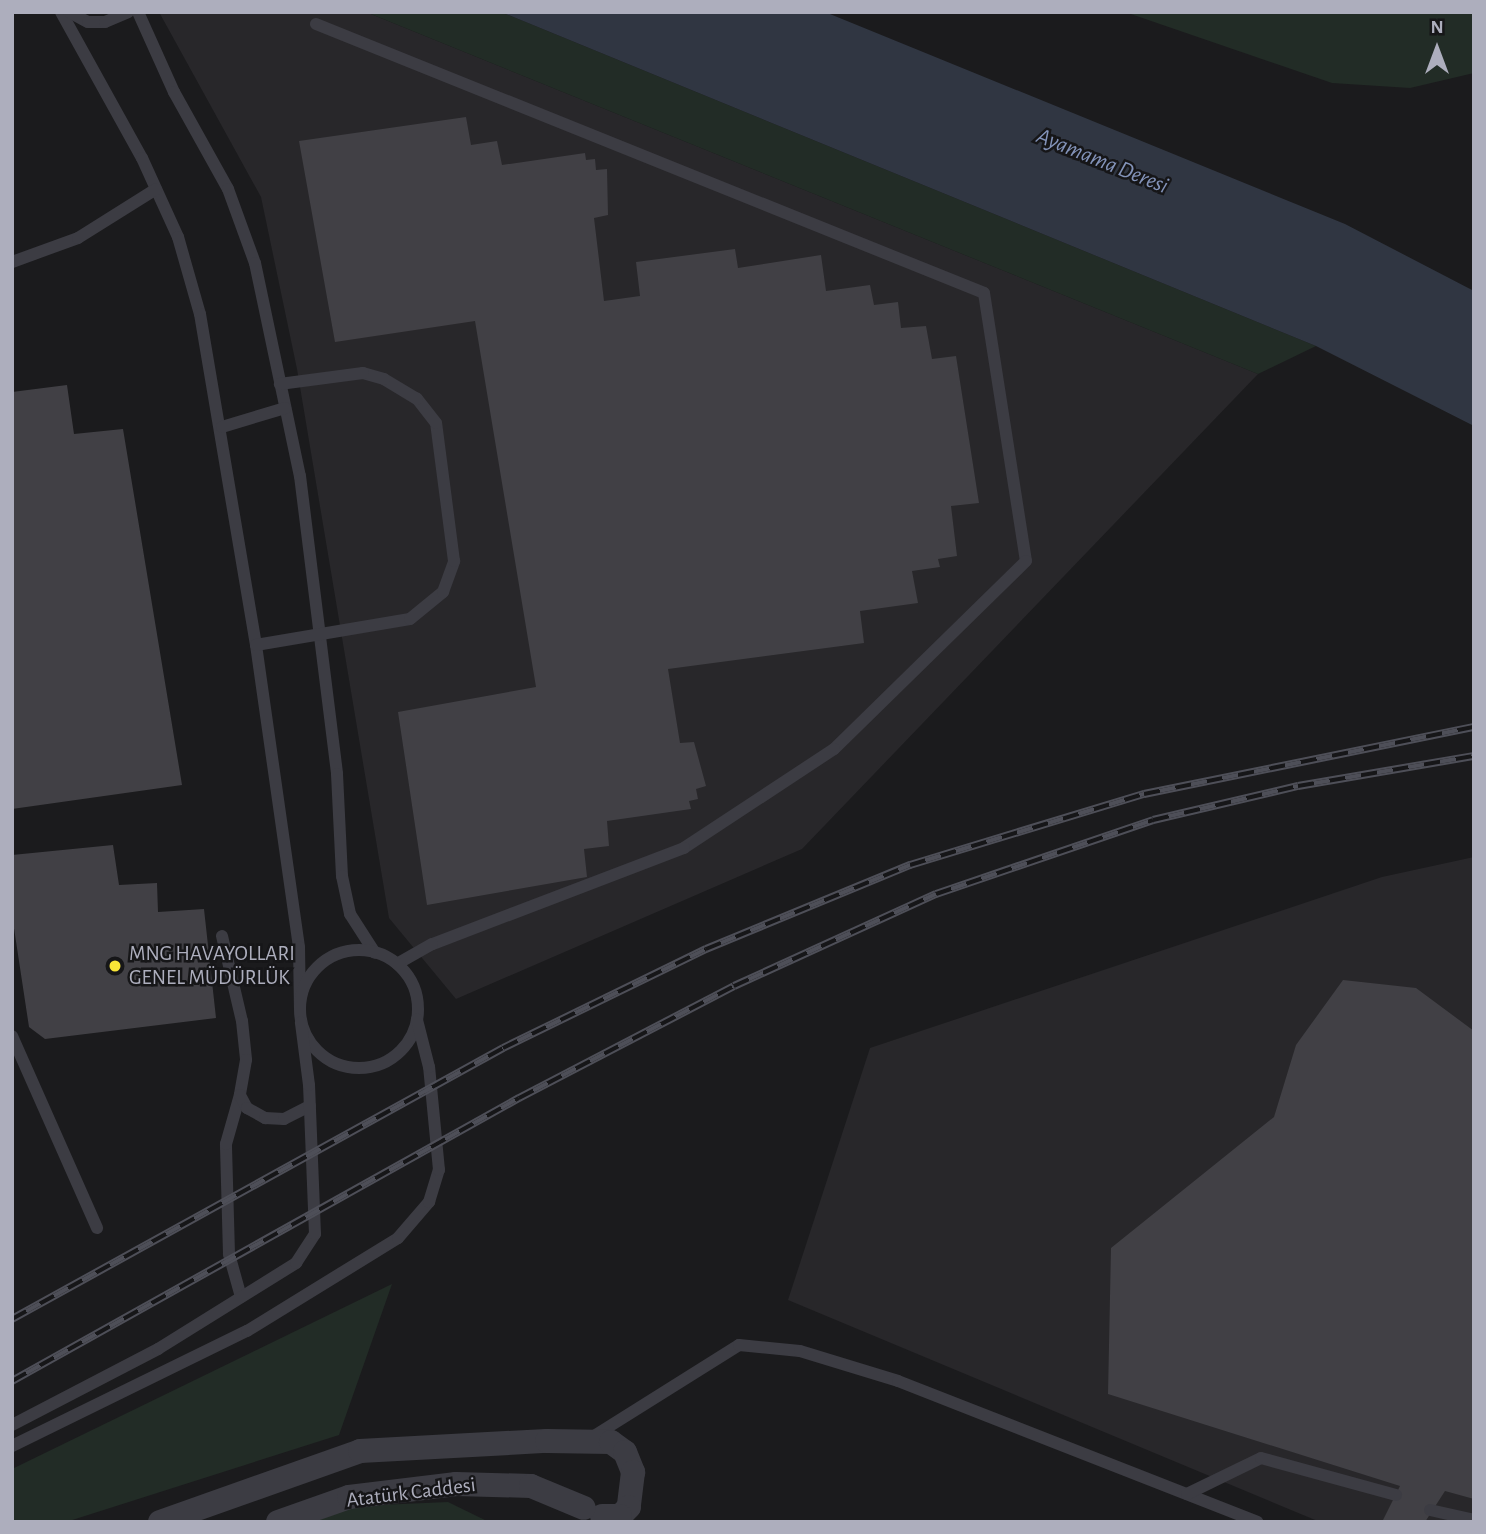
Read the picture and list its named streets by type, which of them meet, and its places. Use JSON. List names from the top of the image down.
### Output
{
  "streets": {
    "street": ["Atatürk Caddesi"]
  },
  "water": ["Ayamama Deresi"],
  "places": ["MNG HAVAYOLLARI GENEL MÜDÜRLÜK"],
  "north": "top"
}
